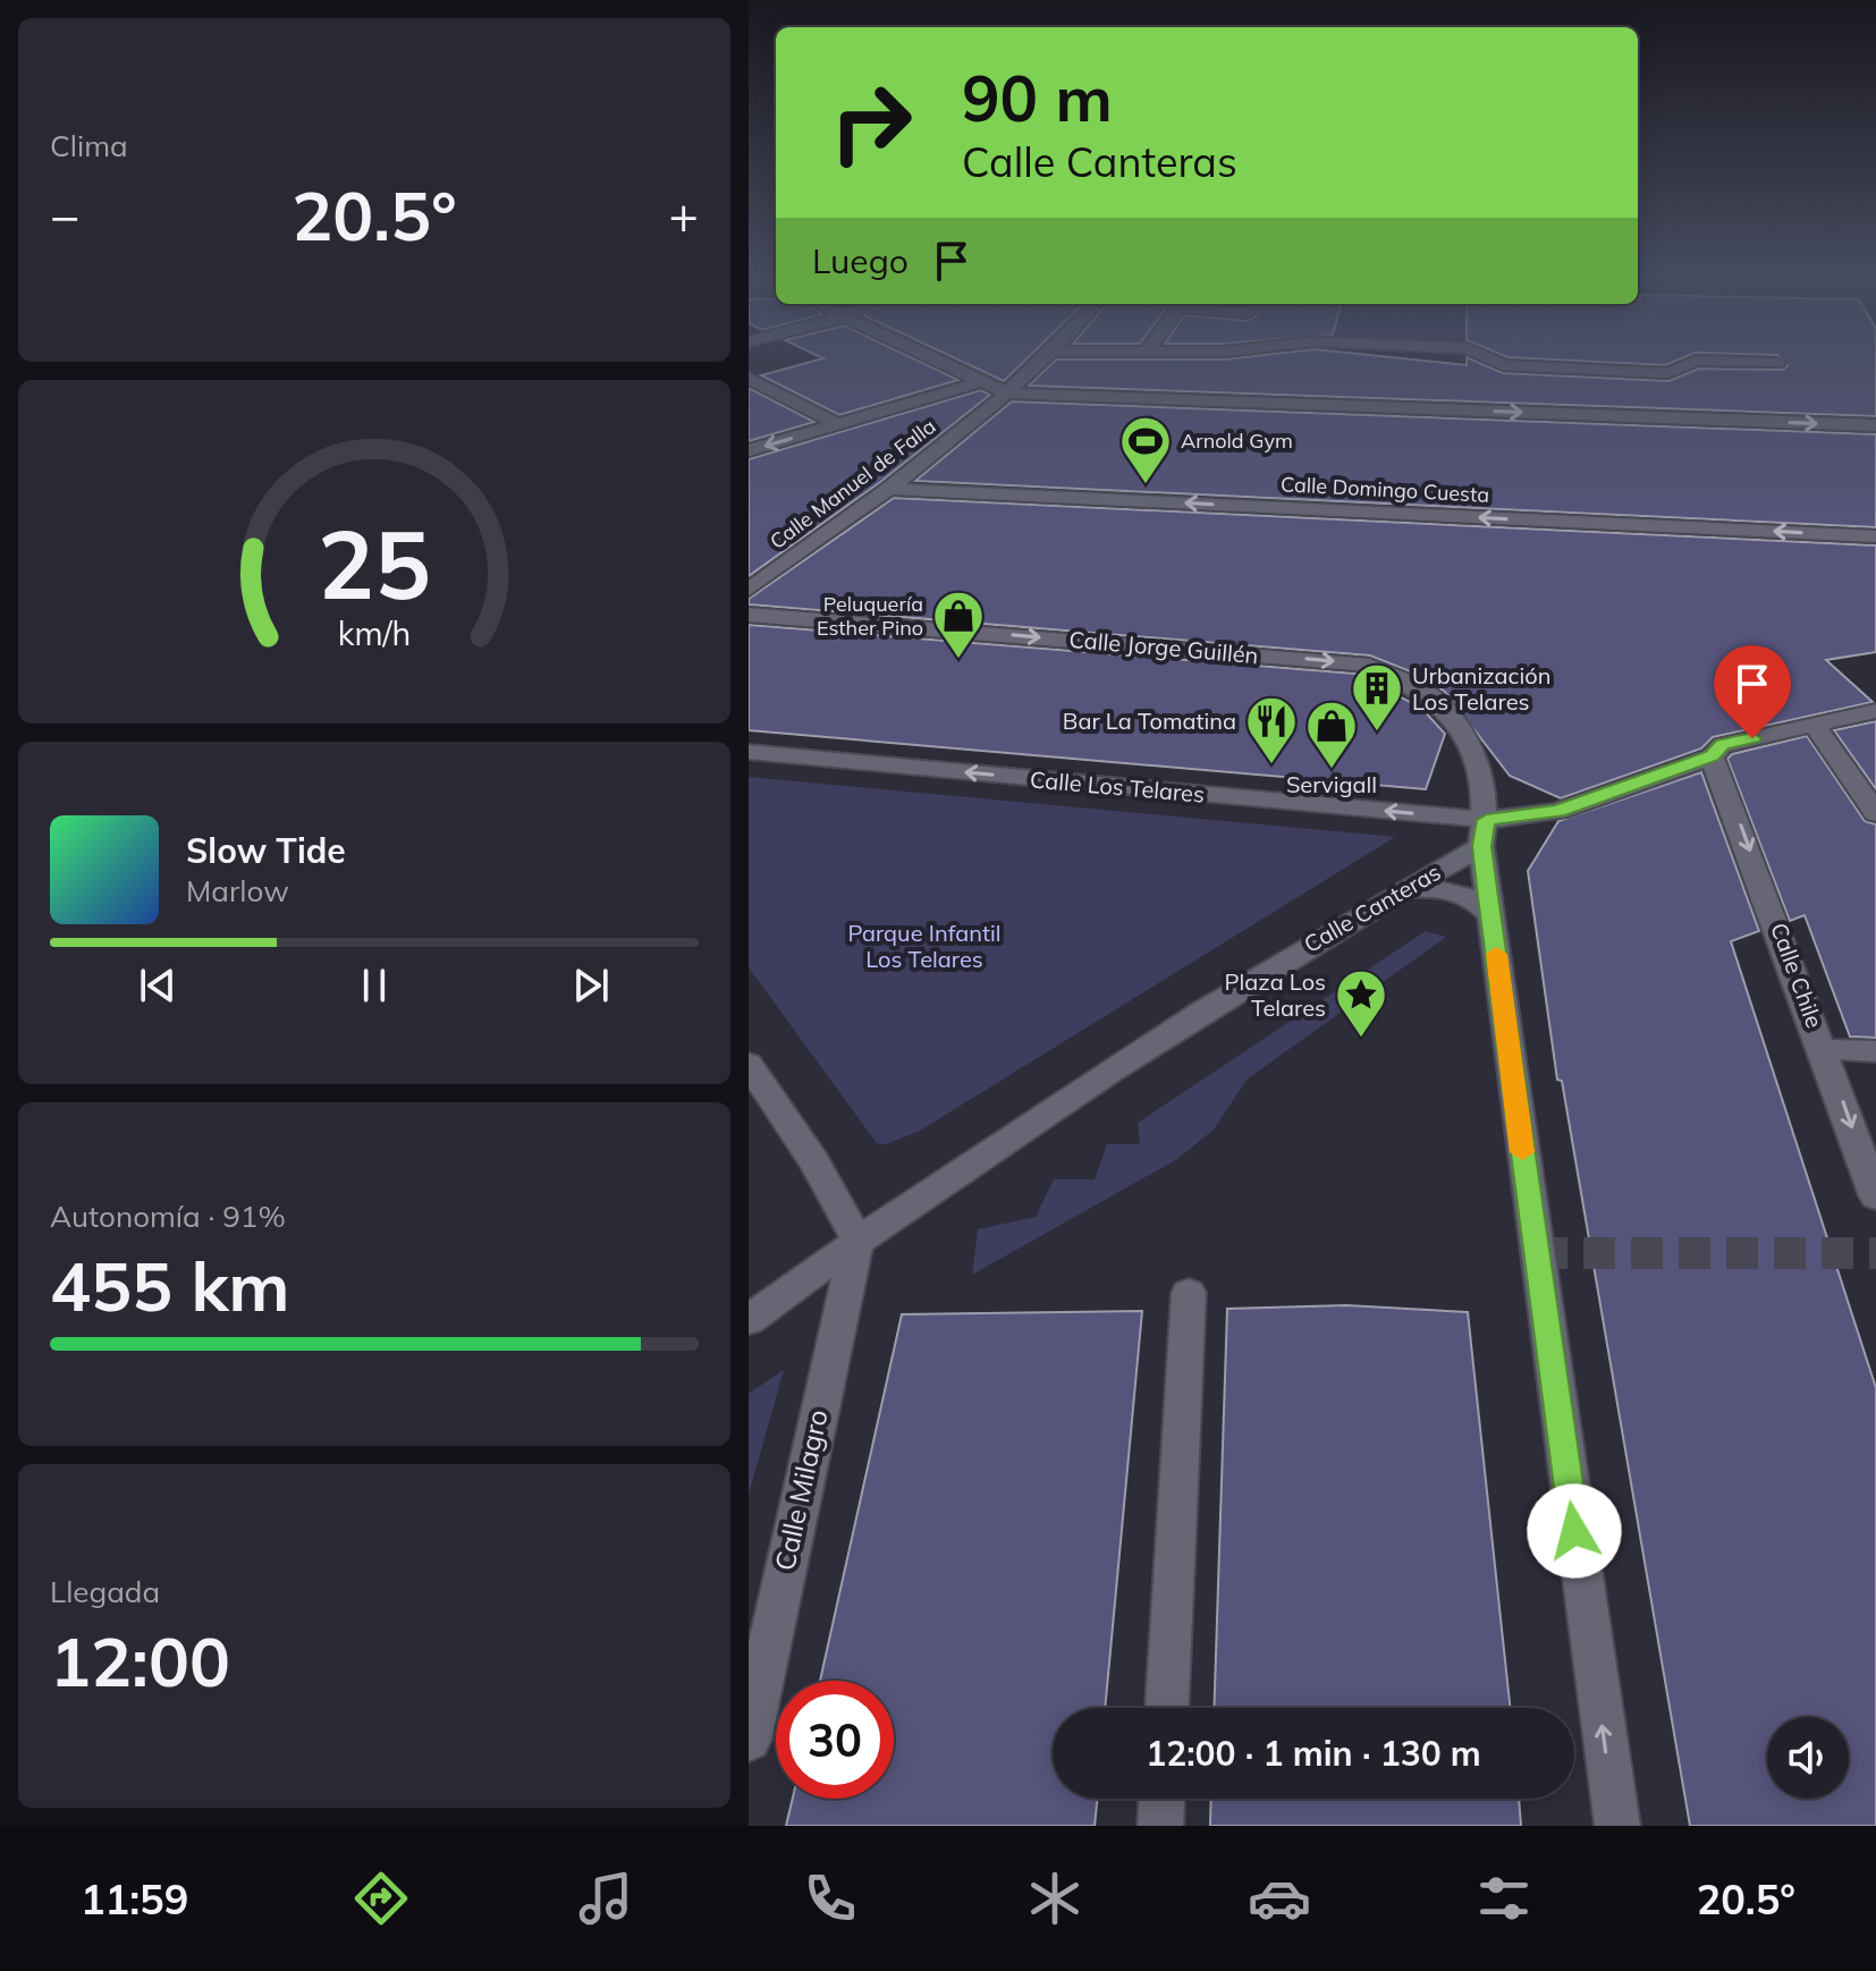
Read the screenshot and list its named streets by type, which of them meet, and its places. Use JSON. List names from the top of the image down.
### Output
{
  "streets": {
    "street": [
      "Calle Manuel de Falla",
      "Calle Domingo Cuesta",
      "Calle Jorge Guillén",
      "Calle Los Telares",
      "Calle Canteras",
      "Calle Chile",
      "Calle Milagro"
    ]
  },
  "crossings": [
    ["Calle Manuel de Falla", "Calle Domingo Cuesta"],
    ["Calle Jorge Guillén", "Calle Los Telares"],
    ["Calle Jorge Guillén", "Calle Canteras"],
    ["Calle Los Telares", "Calle Canteras"],
    ["Calle Canteras", "Calle Chile"],
    ["Calle Canteras", "Calle Milagro"]
  ],
  "one_way": ["Calle Los Telares", "Calle Chile"],
  "parks": ["Parque Infantil Los Telares"],
  "places": {
    "sports": ["Arnold Gym"],
    "shop": ["Peluquería Esther Pino", "Servigall"],
    "building": ["Urbanización Los Telares"],
    "restaurant": ["Bar La Tomatina"],
    "place": ["Plaza Los Telares"]
  },
  "page": {
    "tile": [
      "Clima",
      ["Autonomía · 91%", "455 km"],
      ["Llegada", "12:00"]
    ],
    "turn": ["90 m", "Calle Canteras"],
    "heat": ["−", "20.5°", "+"],
    "then": "Luego",
    "song": ["Slow Tide", "Marlow"],
    "limit": "30",
    "trip": "12:00 · 1 min · 130 m",
    "tabs": ["11:59", "20.5°"],
    "gauge": ["25", "km/h"]
  }
}
